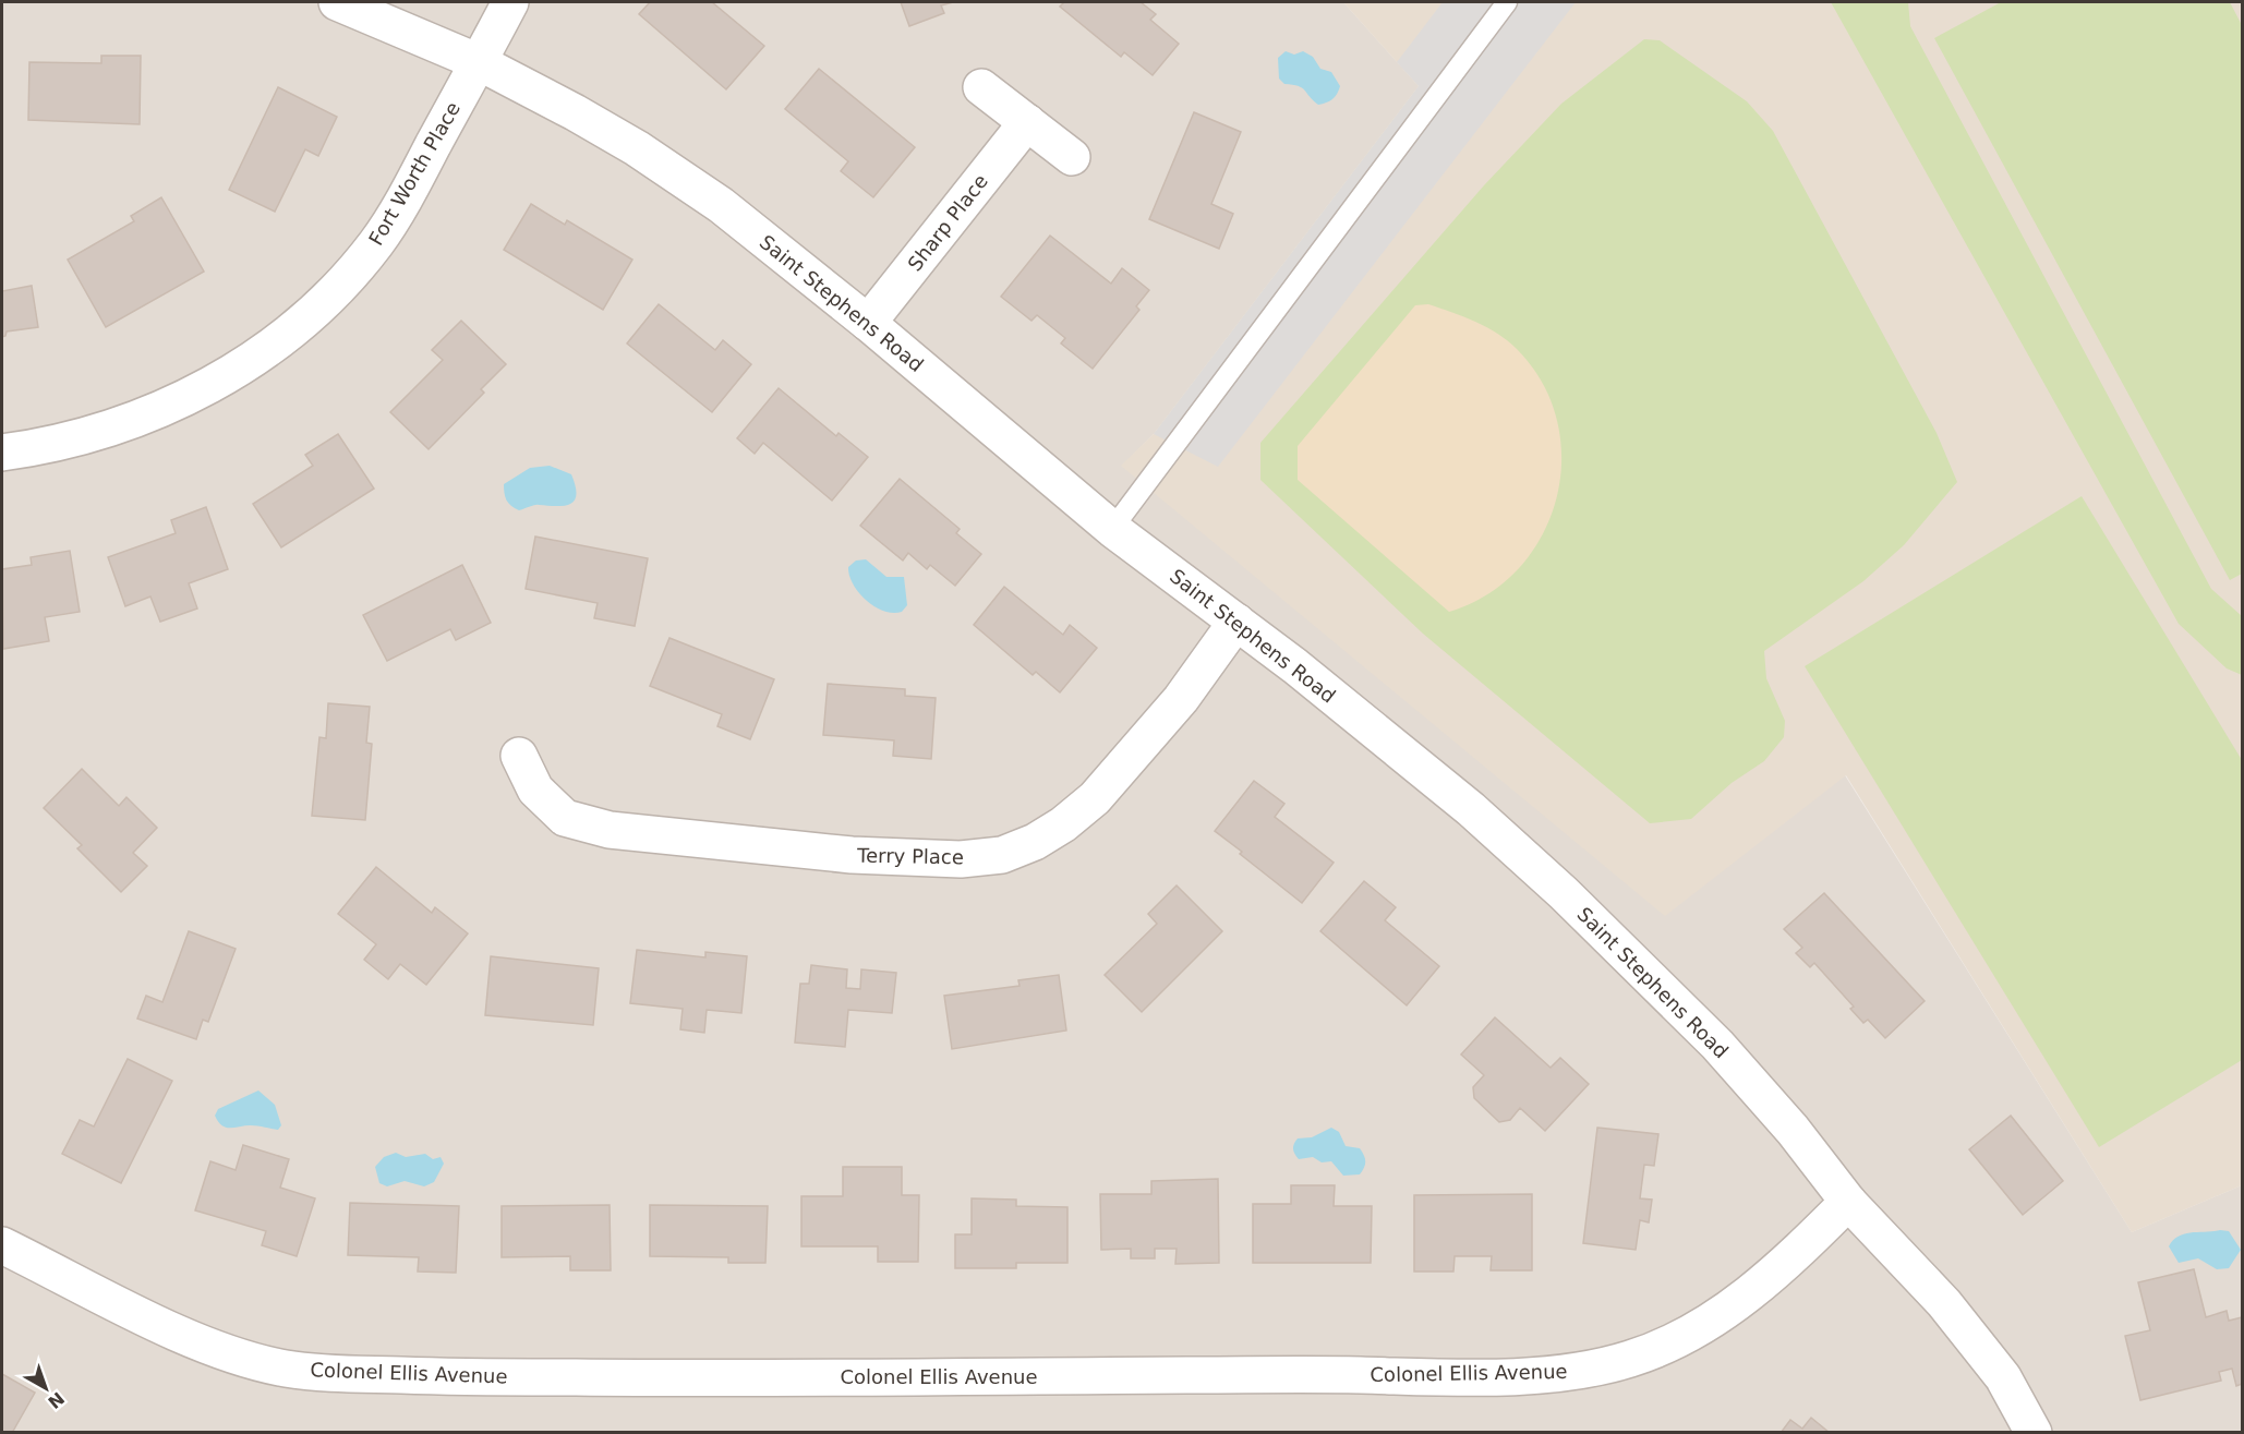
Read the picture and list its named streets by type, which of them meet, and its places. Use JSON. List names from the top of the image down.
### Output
{
  "streets": {
    "street": [
      "Fort Worth Place",
      "Sharp Place",
      "Saint Stephens Road",
      "Terry Place",
      "Colonel Ellis Avenue"
    ]
  },
  "crossings": [
    ["Fort Worth Place", "Saint Stephens Road"],
    ["Sharp Place", "Saint Stephens Road"],
    ["Saint Stephens Road", "Terry Place"],
    ["Saint Stephens Road", "Colonel Ellis Avenue"]
  ],
  "north": "bottom right"
}
